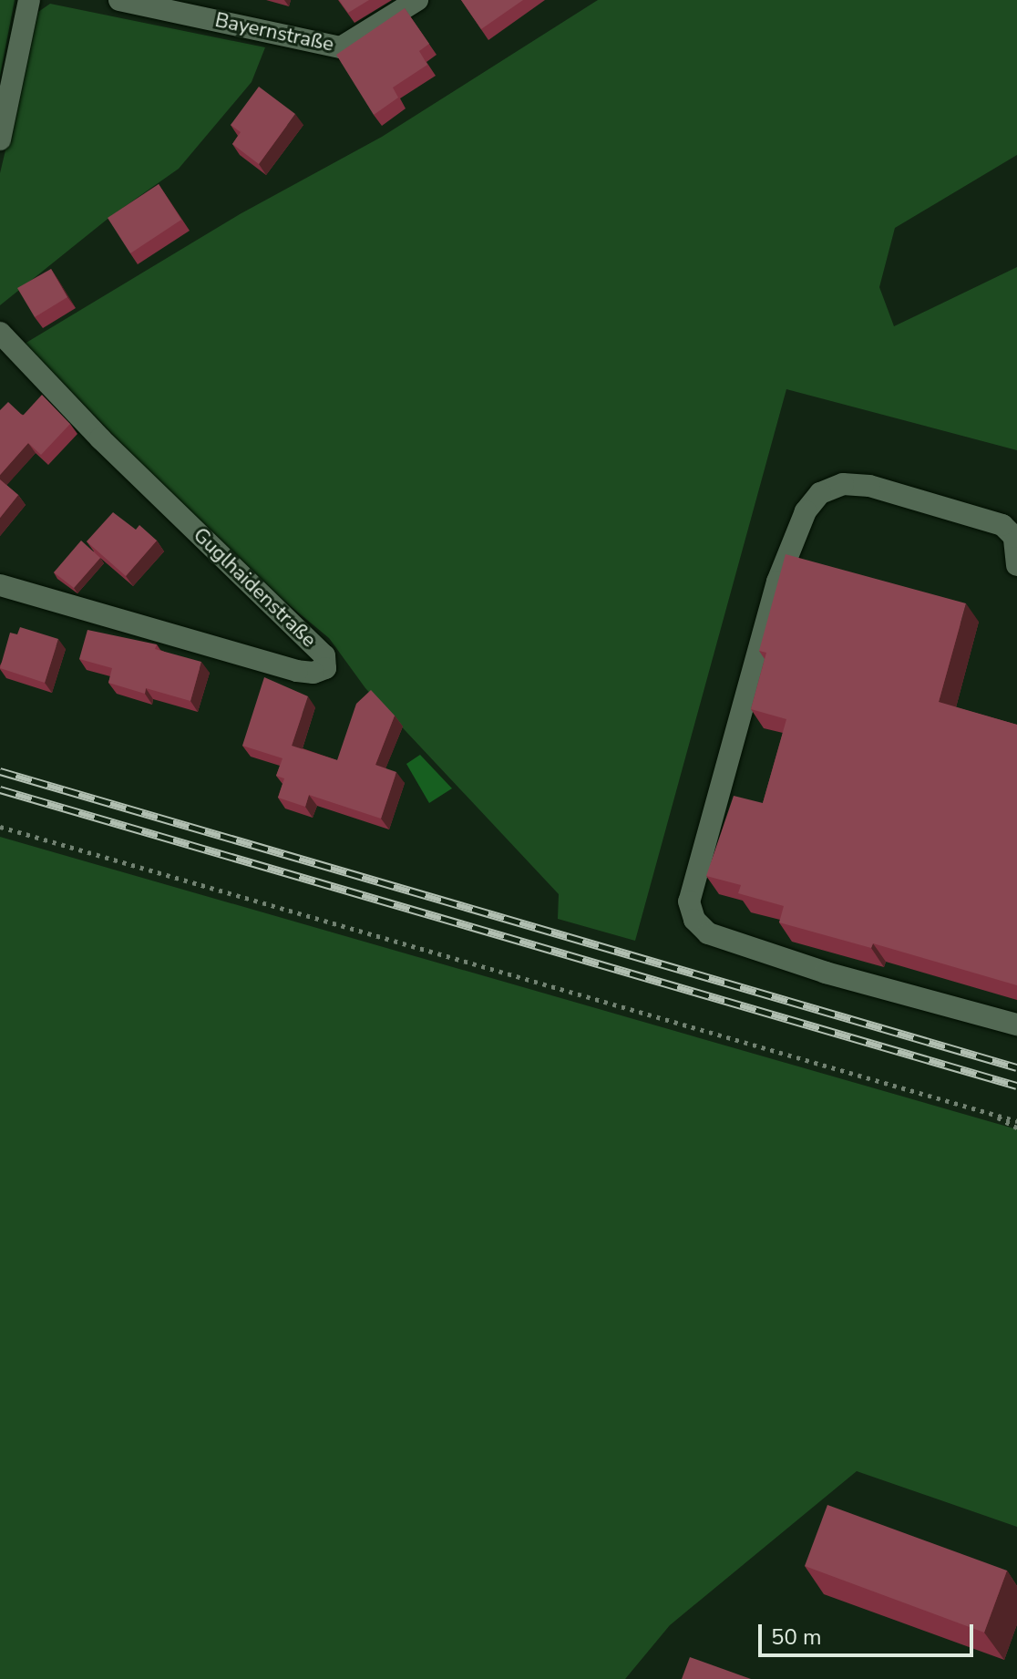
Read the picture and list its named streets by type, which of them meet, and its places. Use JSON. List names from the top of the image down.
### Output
{
  "streets": {
    "street": ["Bayernstraße", "Guglhaidenstraße"]
  },
  "scale_bar": "50 m"
}
